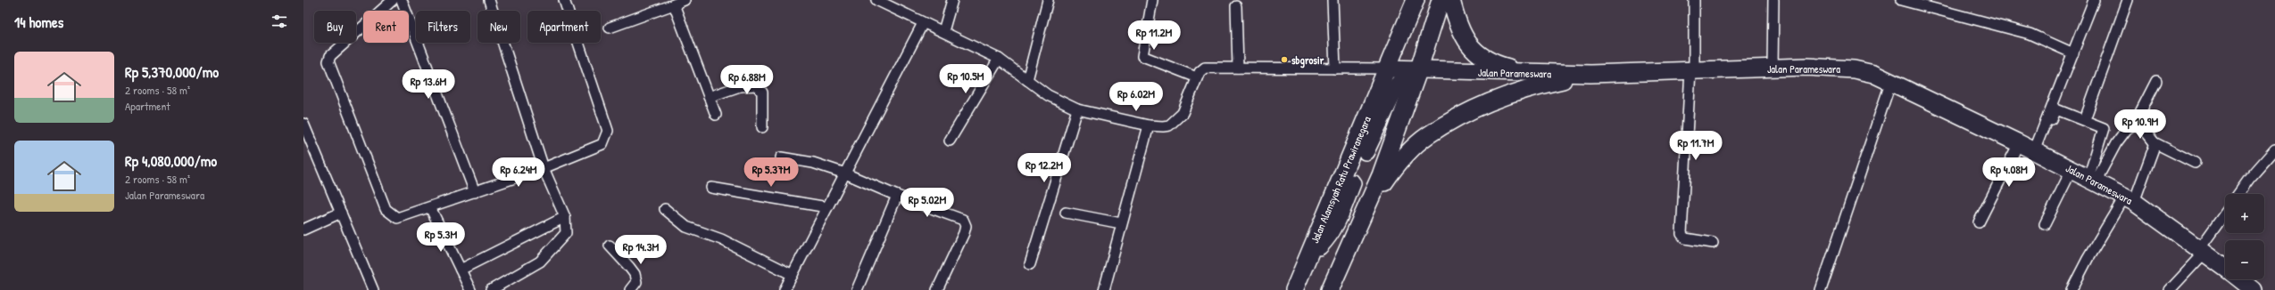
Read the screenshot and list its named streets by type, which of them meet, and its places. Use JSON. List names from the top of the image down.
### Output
{
  "streets": {
    "highway": ["Jalan Parameswara", "Jalan Alamsyah Ratu Prawiranegara"]
  },
  "crossings": [
    ["Jalan Parameswara", "Jalan Alamsyah Ratu Prawiranegara"]
  ],
  "places": ["sbgrosir"],
  "page": {
    "heading": "14 homes",
    "chip": [
      "Buy",
      "Rent",
      "Filters",
      "New",
      "Apartment"
    ],
    "price": [
      "Rp 11.2M",
      "Rp 10.5M",
      "Rp 6.88M",
      "Rp 13.6M",
      "Rp 6.02M",
      "Rp 10.9M",
      "Rp 11.7M",
      "Rp 12.2M",
      "Rp 6.24M",
      "Rp 5.37M",
      "Rp 4.08M",
      "Rp 5.02M",
      "Rp 5.3M",
      "Rp 14.3M"
    ],
    "list": [
      {
        "name": "Rp 5,370,000/mo",
        "note": "2 rooms · 58 m² · Apartment"
      },
      {
        "name": "Rp 4,080,000/mo",
        "note": "2 rooms · 58 m² · Jalan Parameswara"
      }
    ],
    "map_buttons": ["+", "−"]
  }
}
